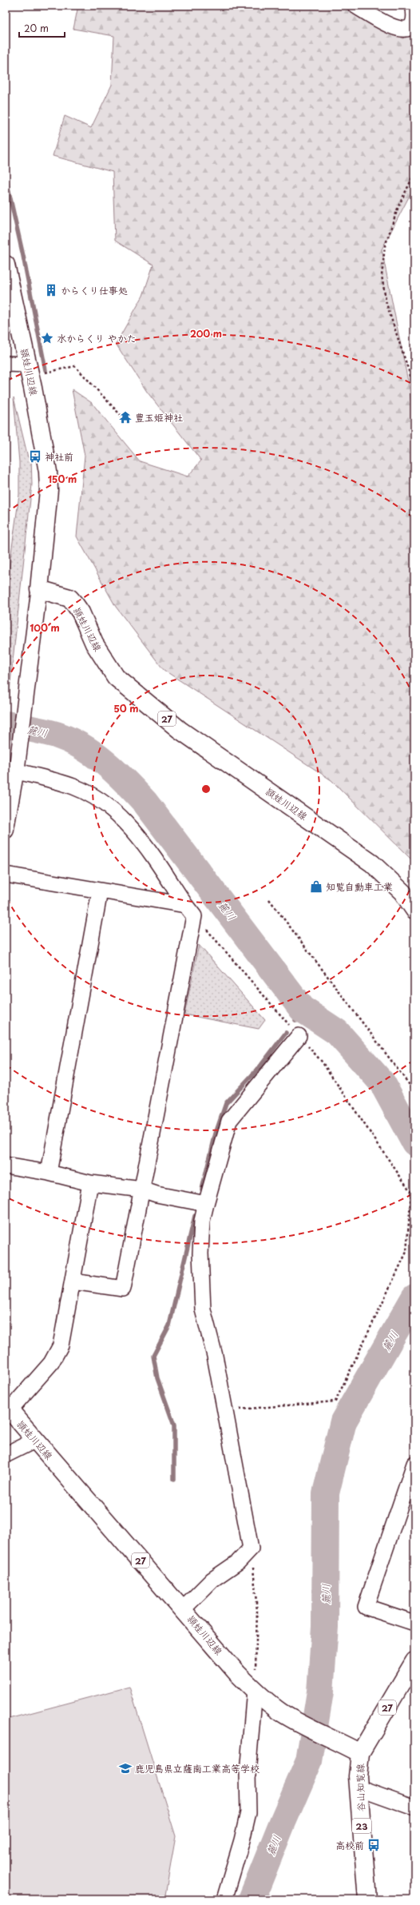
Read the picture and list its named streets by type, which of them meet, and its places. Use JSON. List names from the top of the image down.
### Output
{
  "streets": {
    "main road": [
      "頴娃川辺線",
      "27",
      "谷山知覧線",
      "23"
    ]
  },
  "crossings": [
    ["頴娃川辺線", "27"],
    ["頴娃川辺線", "谷山知覧線"],
    ["27", "谷山知覧線"]
  ],
  "water": ["麓川"],
  "places": {
    "building": ["からくり仕事処"],
    "place": ["水からくり やかた"],
    "temple": ["豊玉姫神社"],
    "bus stop": ["神社前", "高校前"],
    "shop": ["知覧自動車工業"],
    "school or university": ["鹿児島県立薩南工業高等学校"]
  },
  "scale_bar": "20 m",
  "rings": [
    "200 m",
    "150 m",
    "100 m",
    "50 m"
  ]
}
